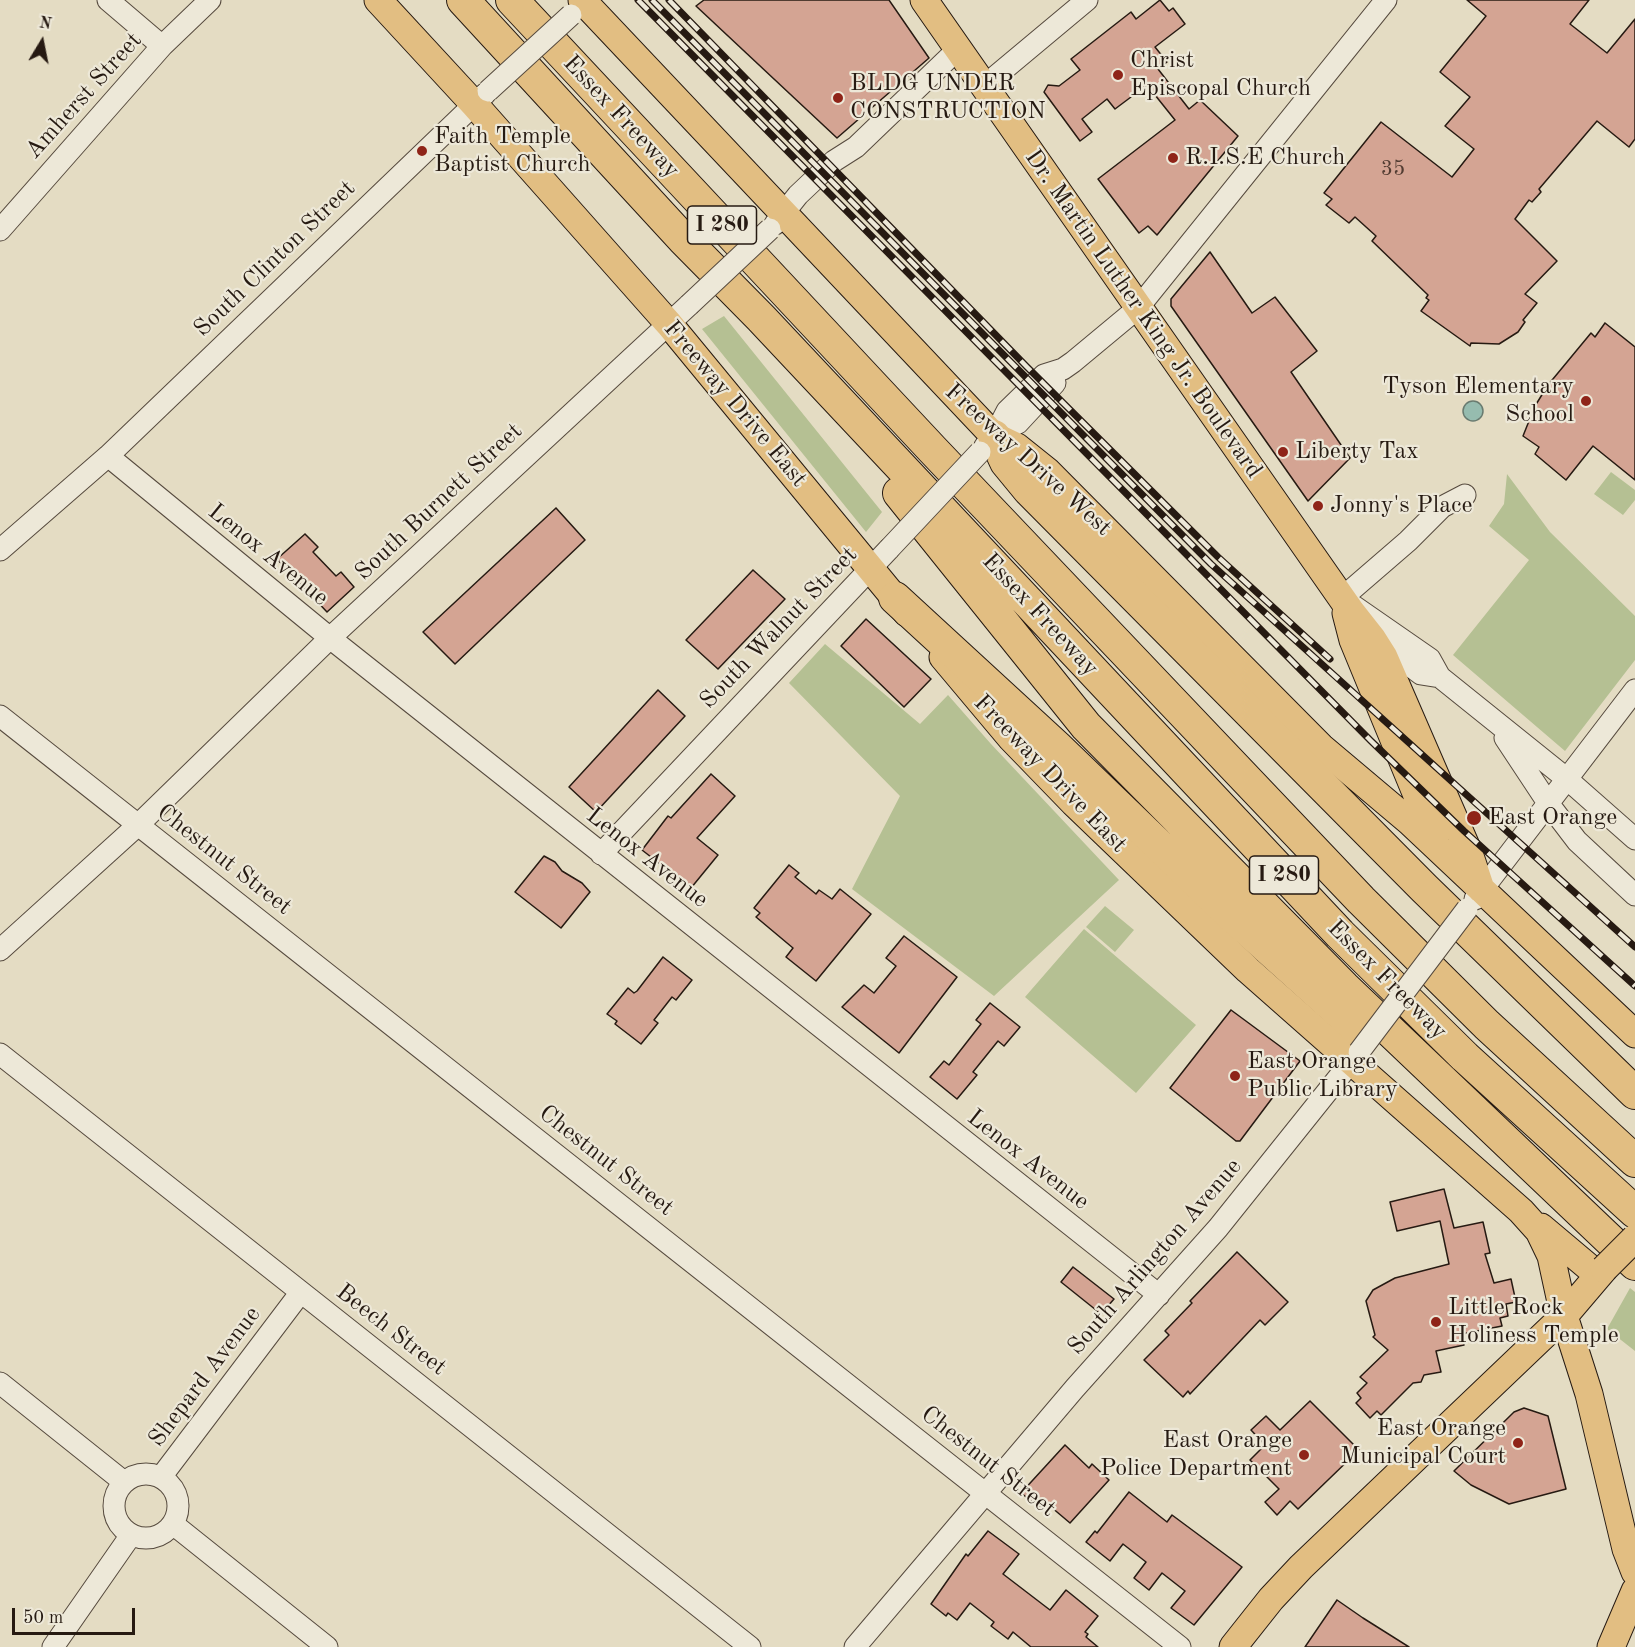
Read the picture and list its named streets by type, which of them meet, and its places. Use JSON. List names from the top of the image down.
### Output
{
  "streets": {
    "highway": ["Essex Freeway", "I 280"],
    "main road": ["Dr. Martin Luther King Jr. Boulevard", "Freeway Drive East", "Freeway Drive West"],
    "street": [
      "Amherst Street",
      "South Clinton Street",
      "South Burnett Street",
      "Lenox Avenue",
      "South Walnut Street",
      "Chestnut Street",
      "South Arlington Avenue",
      "Beech Street",
      "Shepard Avenue"
    ]
  },
  "crossings": [
    ["South Clinton Street", "Freeway Drive East"],
    ["South Clinton Street", "Freeway Drive West"],
    ["South Clinton Street", "Lenox Avenue"],
    ["Dr. Martin Luther King Jr. Boulevard", "Freeway Drive West"],
    ["Dr. Martin Luther King Jr. Boulevard", "South Burnett Street"],
    ["Dr. Martin Luther King Jr. Boulevard", "South Walnut Street"],
    ["Dr. Martin Luther King Jr. Boulevard", "South Arlington Avenue"],
    ["Freeway Drive East", "South Burnett Street"],
    ["Freeway Drive East", "South Walnut Street"],
    ["Freeway Drive East", "South Arlington Avenue"],
    ["Freeway Drive West", "South Burnett Street"],
    ["Freeway Drive West", "South Walnut Street"],
    ["South Burnett Street", "Lenox Avenue"],
    ["South Burnett Street", "Chestnut Street"],
    ["Lenox Avenue", "South Walnut Street"],
    ["Lenox Avenue", "South Arlington Avenue"],
    ["Chestnut Street", "South Arlington Avenue"],
    ["Beech Street", "Shepard Avenue"]
  ],
  "places": [
    "Christ Episcopal Church",
    "BLDG UNDER CONSTRUCTION",
    "Faith Temple Baptist Church",
    "R.I.S.E Church",
    "Tyson Elementary School",
    "Liberty Tax",
    "Jonny's Place",
    "East Orange",
    "East Orange Public Library",
    "Little Rock Holiness Temple",
    "East Orange Municipal Court",
    "East Orange Police Department"
  ],
  "house_numbers": ["35"],
  "scale_bar": "50 m",
  "north": "top"
}
